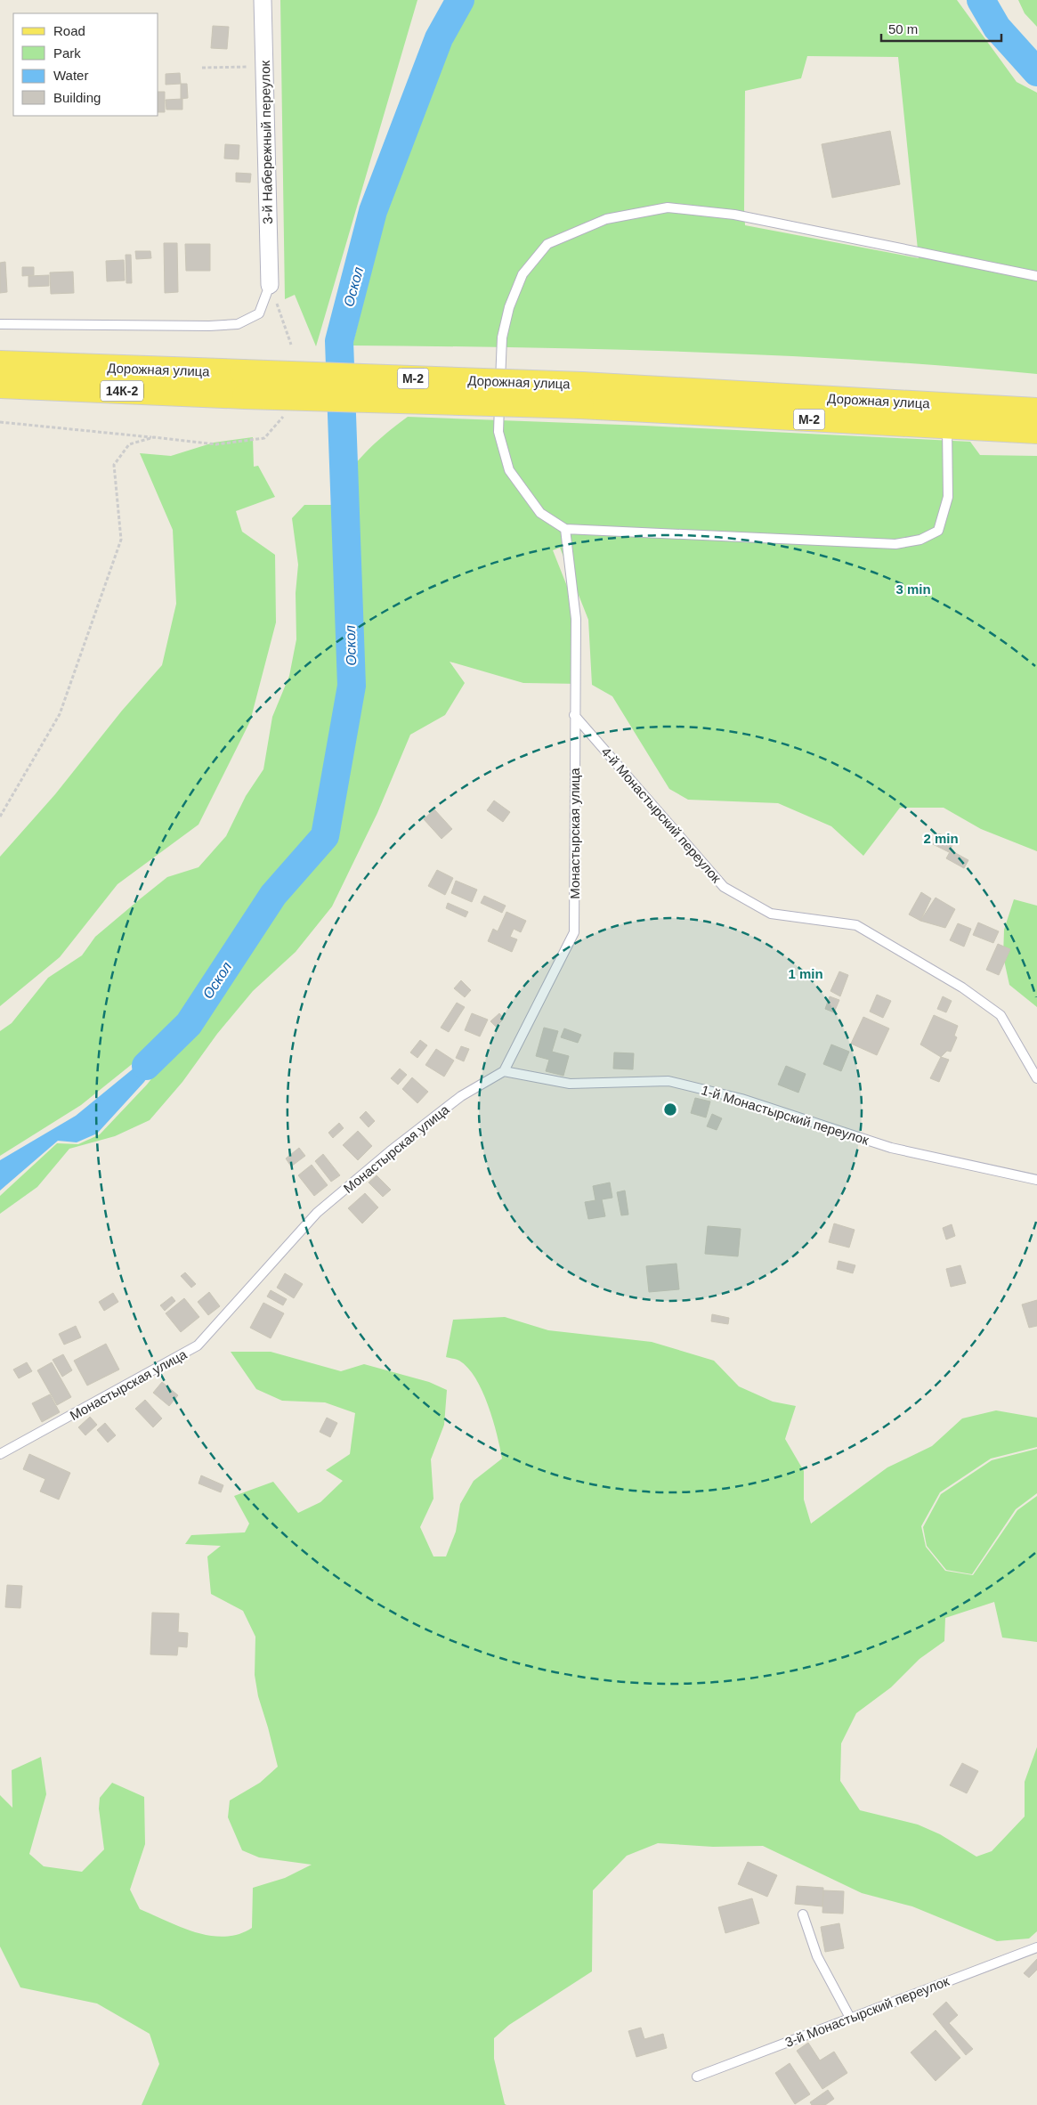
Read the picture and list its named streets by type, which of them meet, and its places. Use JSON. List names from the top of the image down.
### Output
{
  "streets": {
    "main road": ["Дорожная улица", "М-2", "14К-2"],
    "street": ["3-й Набережный переулок"],
    "lane": [
      "4-й Монастырский переулок",
      "Монастырская улица",
      "1-й Монастырский переулок",
      "3-й Монастырский переулок"
    ]
  },
  "crossings": [
    ["4-й Монастырский переулок", "Монастырская улица"],
    ["Монастырская улица", "1-й Монастырский переулок"]
  ],
  "water": ["Оскол"],
  "legend": [
    "Road",
    "Park",
    "Water",
    "Building"
  ],
  "scale_bar": "50 m",
  "rings": ["3 min", "2 min", "1 min"]
}
